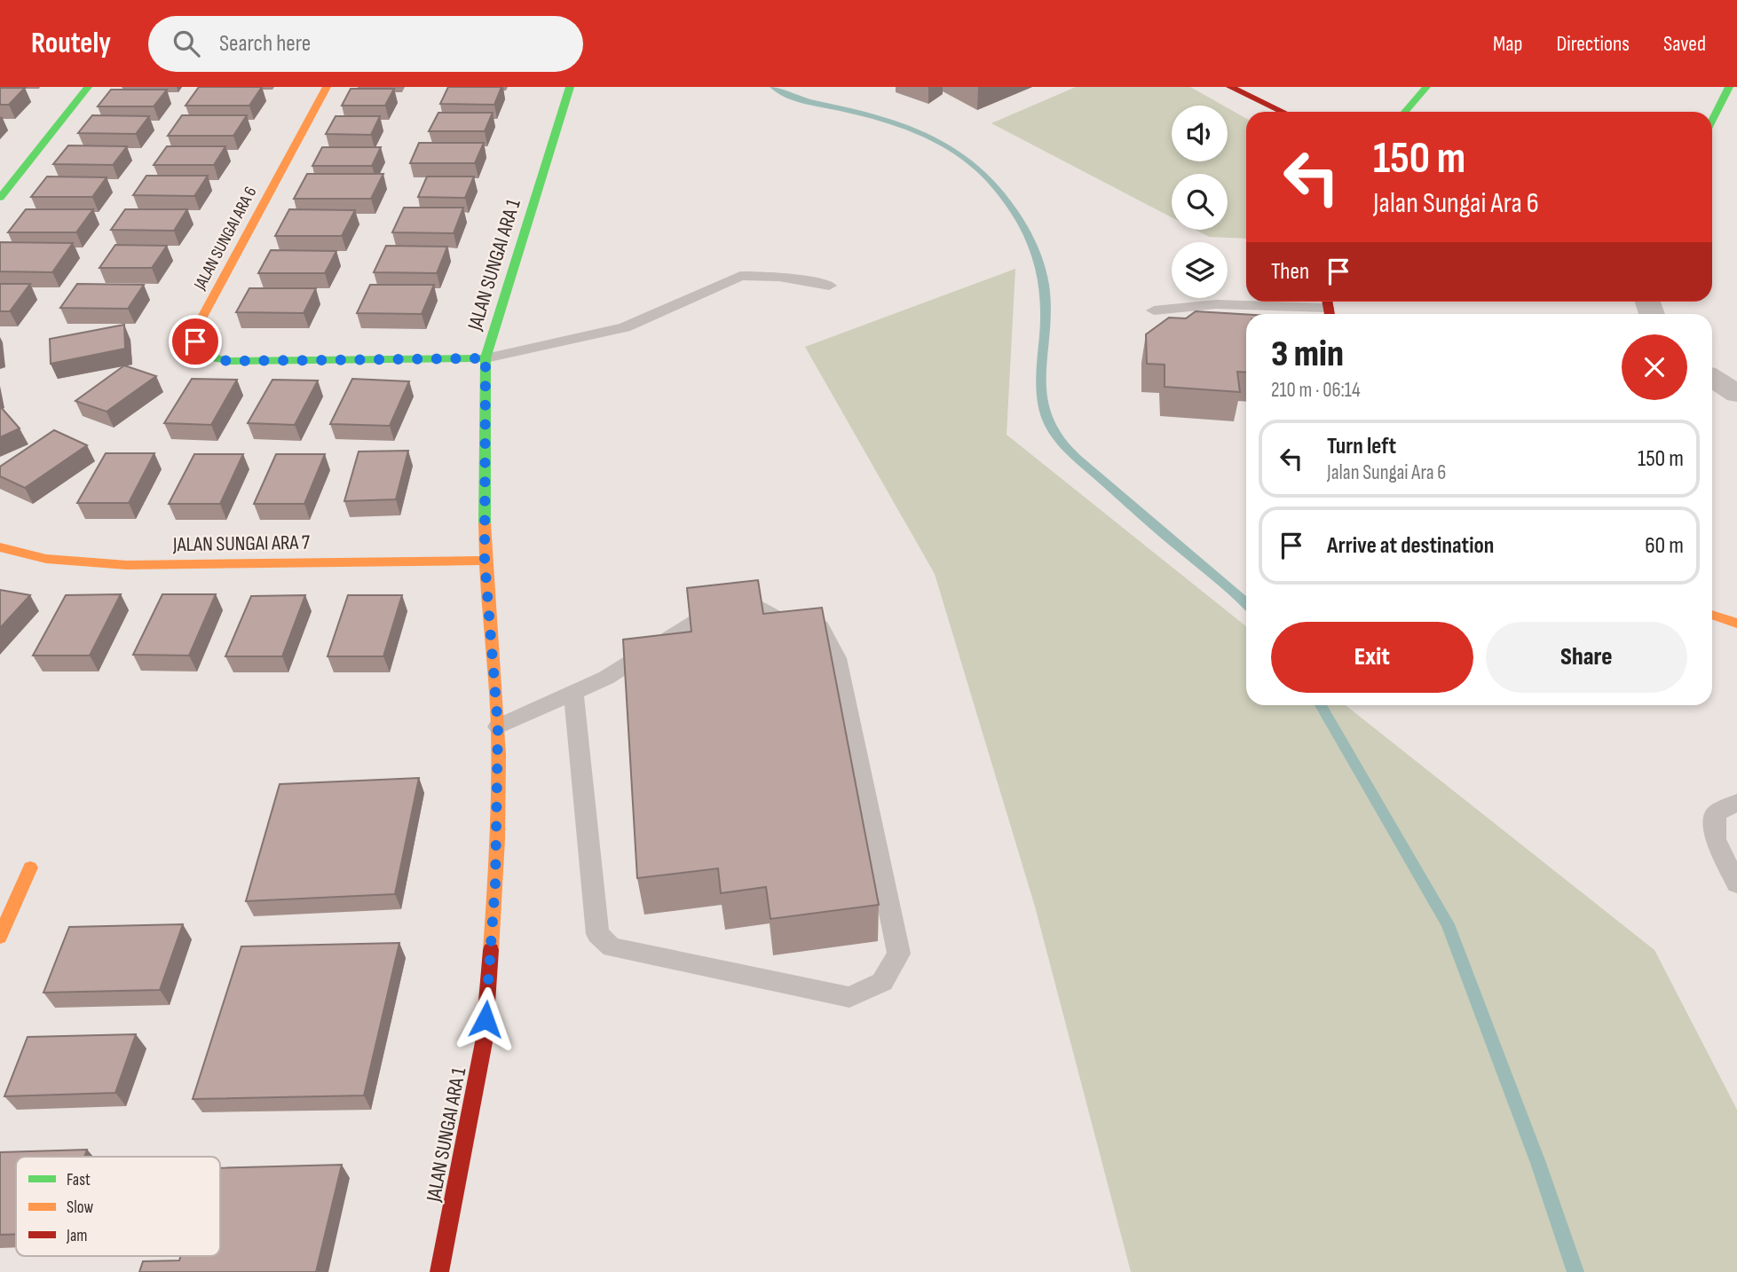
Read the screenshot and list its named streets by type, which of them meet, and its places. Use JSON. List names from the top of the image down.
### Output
{
  "streets": {
    "street": ["JALAN SUNGAI ARA 6", "JALAN SUNGAI ARA 1", "JALAN SUNGAI ARA 7"]
  },
  "crossings": [
    ["JALAN SUNGAI ARA 6", "JALAN SUNGAI ARA 1"],
    ["JALAN SUNGAI ARA 1", "JALAN SUNGAI ARA 7"]
  ],
  "legend": ["Fast", "Slow", "Jam"],
  "page": {
    "header": "Routely",
    "search": "Search here",
    "nav": ["Map", "Directions", "Saved"],
    "turn": ["150 m", "Jalan Sungai Ara 6"],
    "then": "Then",
    "heading": ["3 min", "210 m · 06:14"],
    "list": [
      {
        "name": "Turn left",
        "note": "Jalan Sungai Ara 6",
        "value": "150 m"
      },
      {
        "name": "Arrive at destination",
        "value": "60 m"
      }
    ],
    "buttons": ["Exit", "Share"]
  }
}
